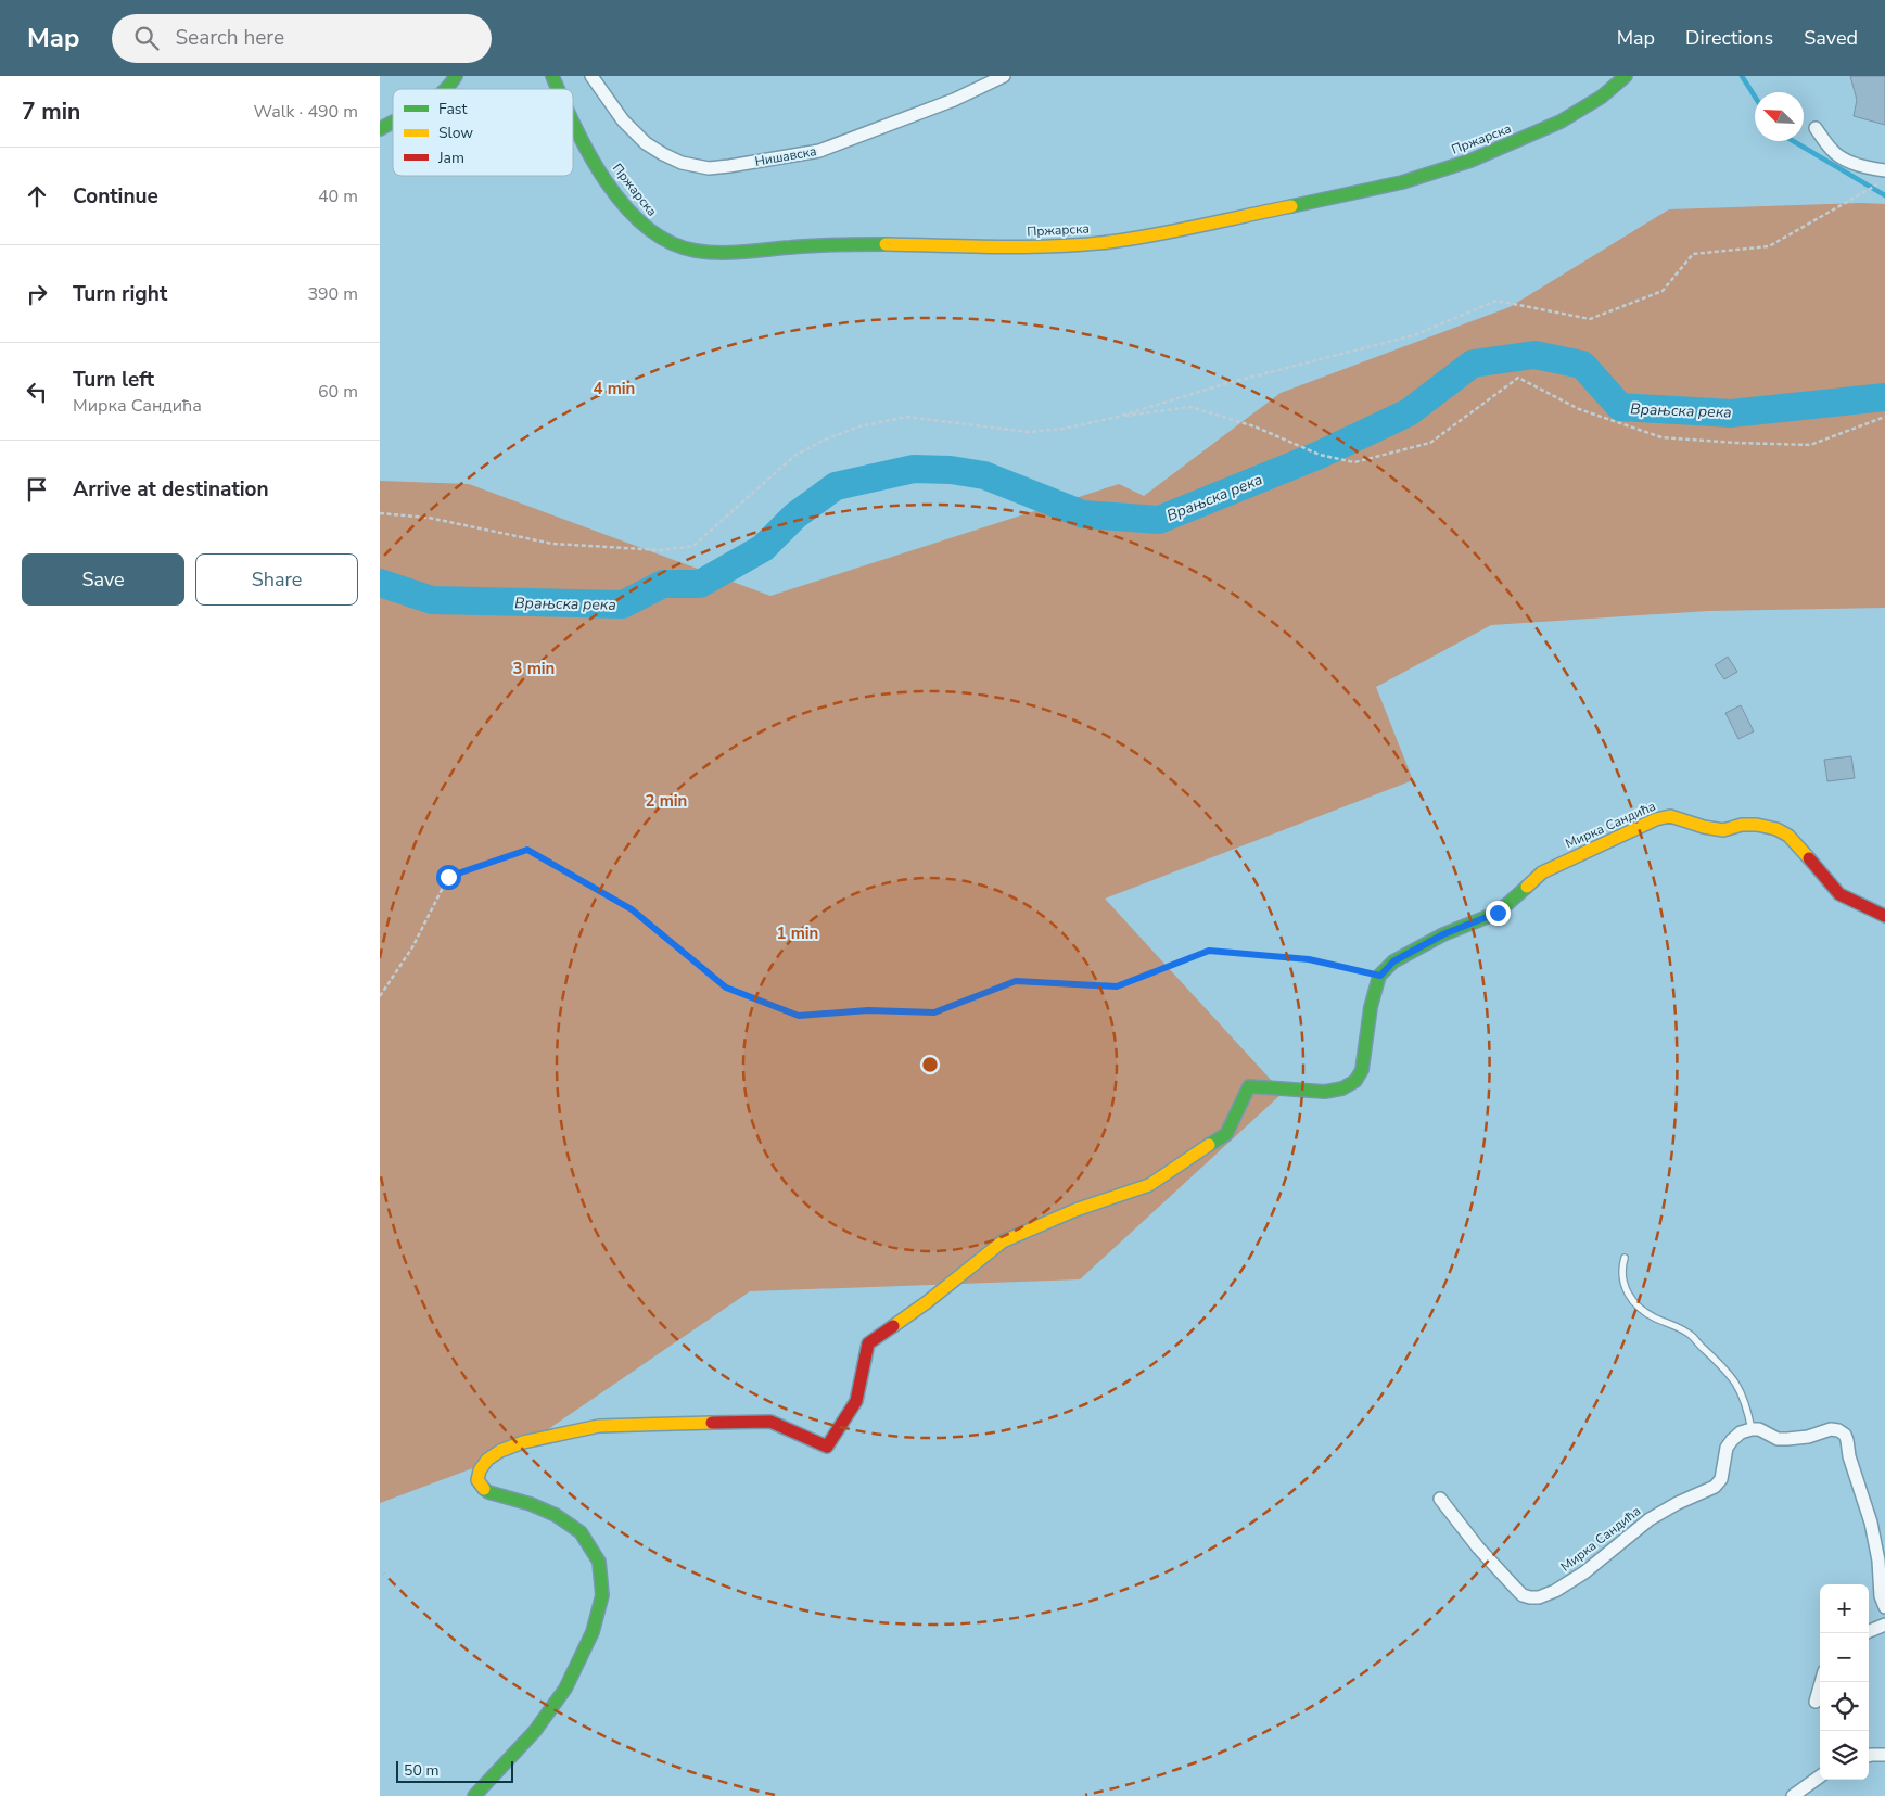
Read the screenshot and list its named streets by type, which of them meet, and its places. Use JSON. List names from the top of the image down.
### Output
{
  "streets": {
    "street": ["Пржарска", "Нишавска", "Мирка Сандића"]
  },
  "water": ["Врањска река"],
  "legend": ["Fast", "Slow", "Jam"],
  "scale_bar": "50 m",
  "north": "top left",
  "page": {
    "header": "Map",
    "search": "Search here",
    "nav": ["Map", "Directions", "Saved"],
    "heading": ["7 min", "Walk · 490 m"],
    "list": [
      ["Continue", "40 m"],
      ["Turn right", "390 m"],
      ["Turn left", "Мирка Сандића", "60 m"],
      "Arrive at destination"
    ],
    "buttons": ["Save", "Share"],
    "map_buttons": ["+", "−"],
    "scale": "50 m"
  },
  "rings": [
    "4 min",
    "3 min",
    "2 min",
    "1 min"
  ]
}
